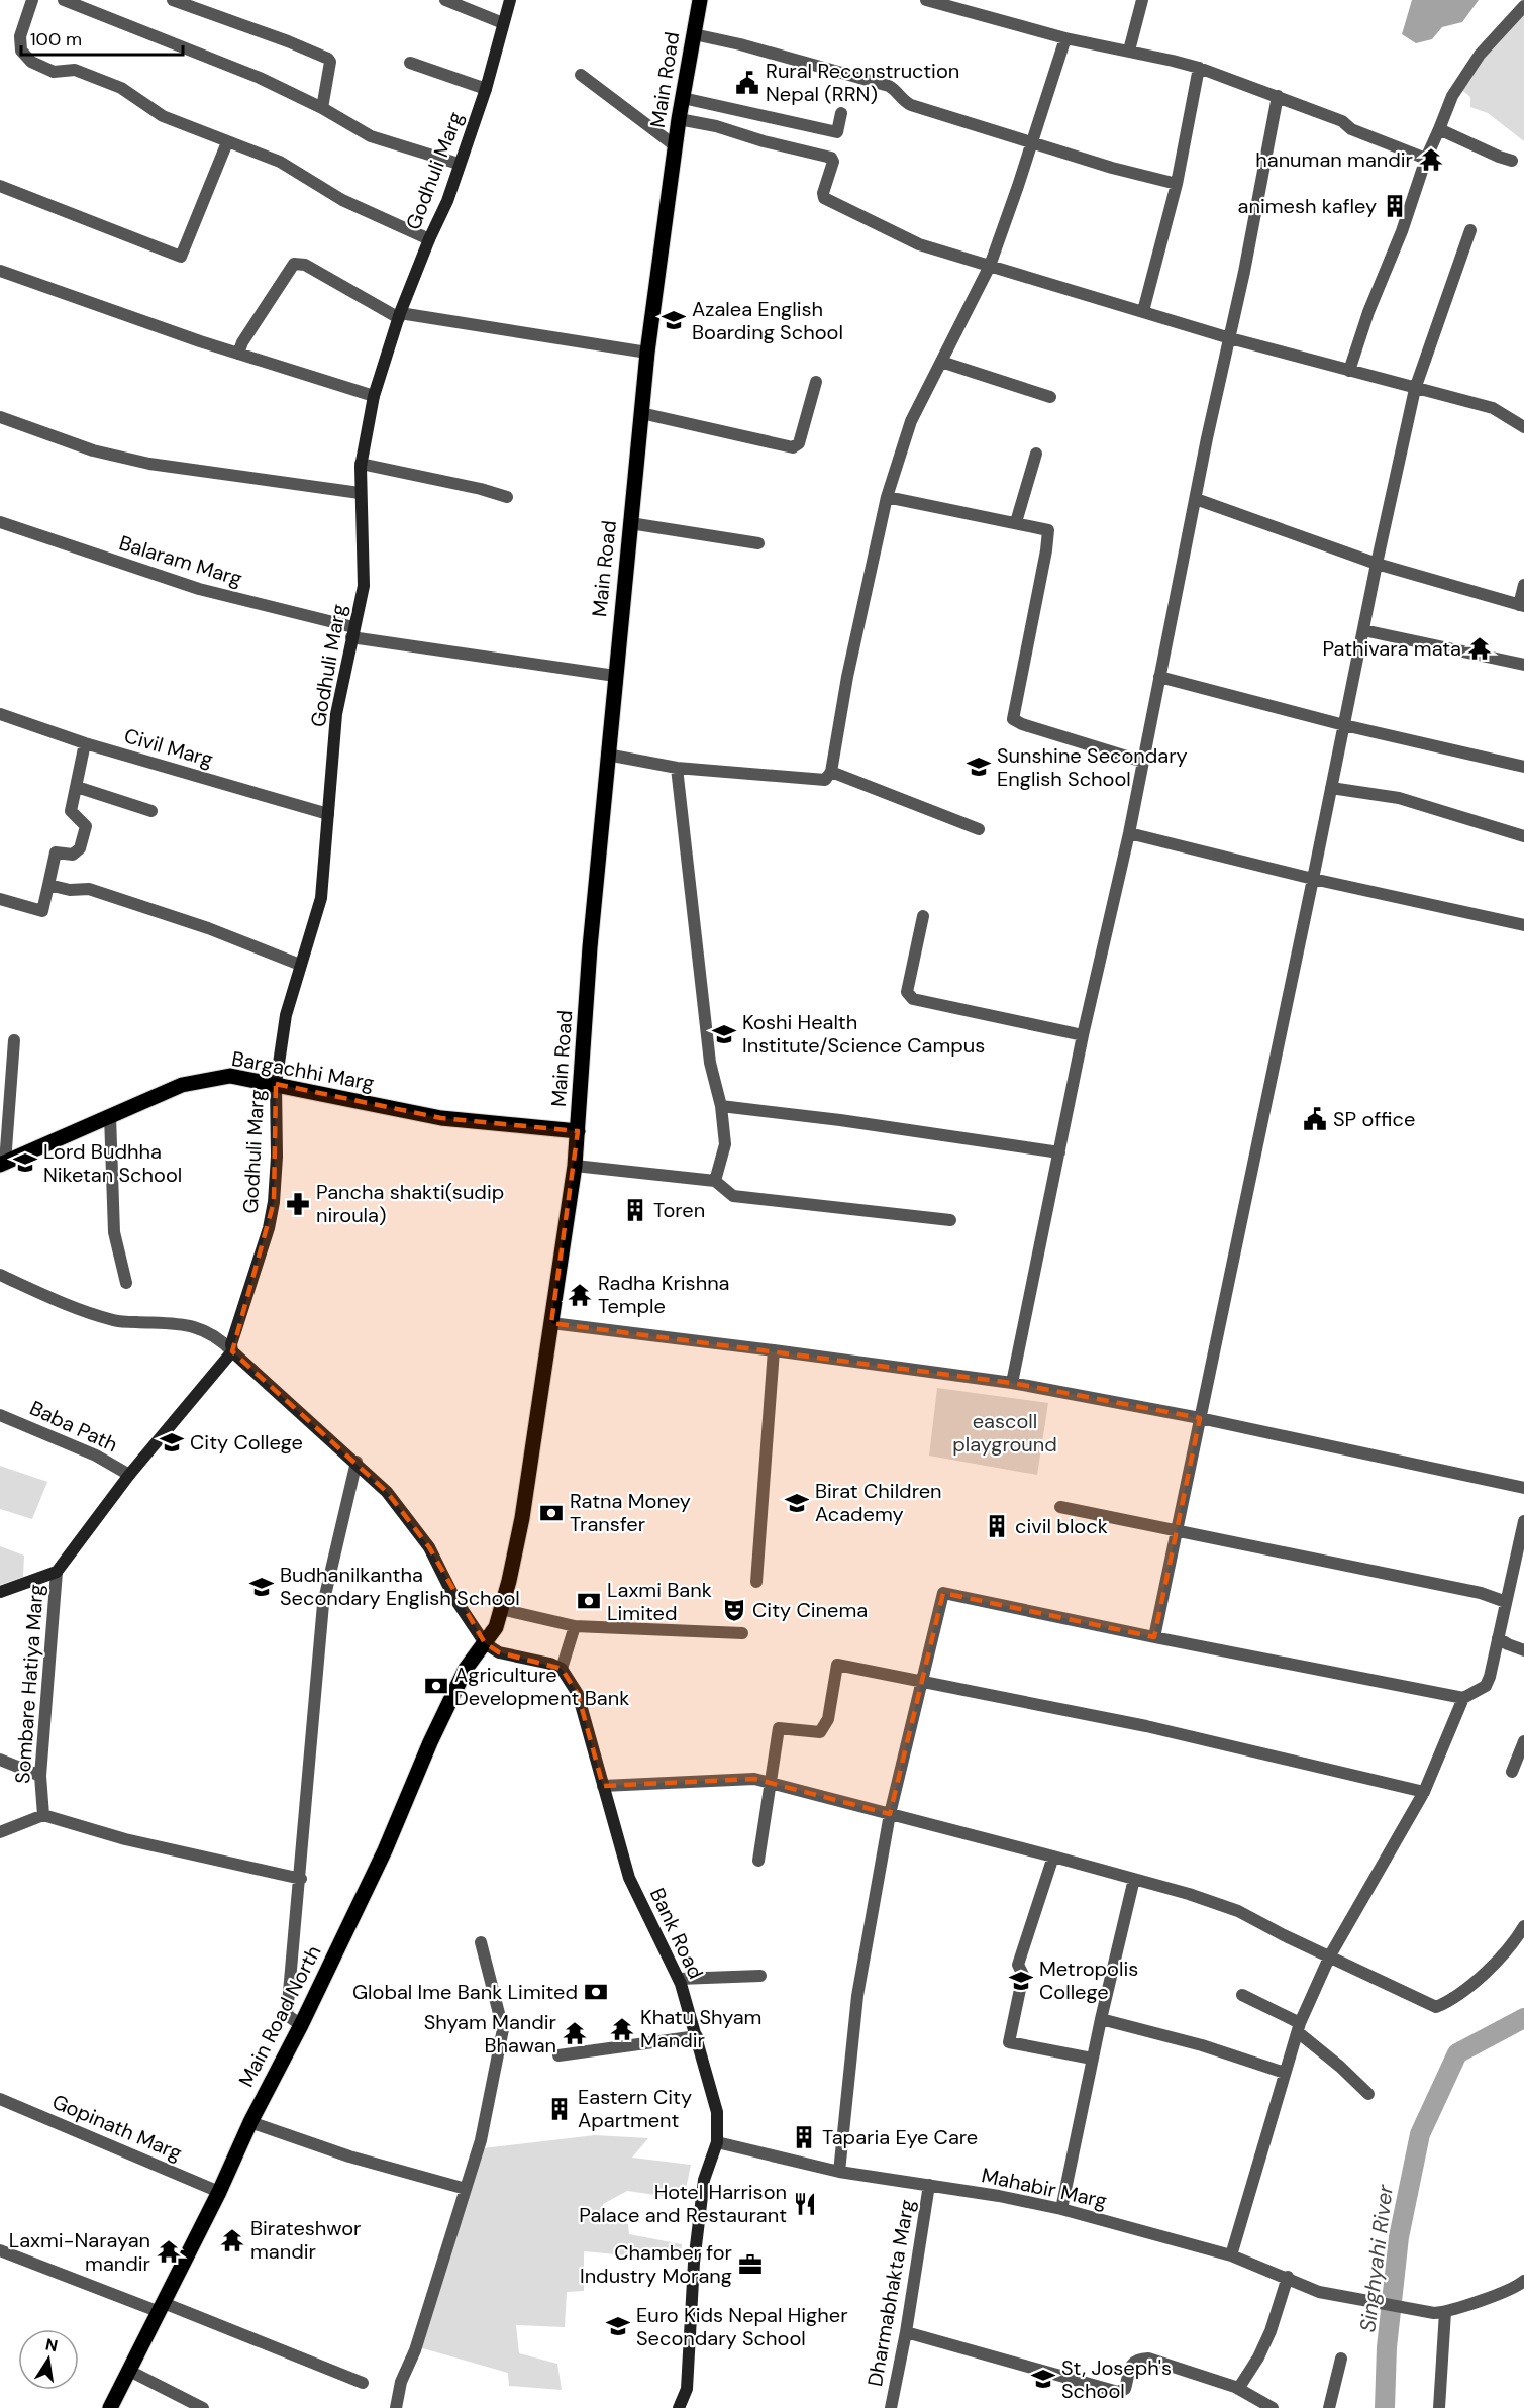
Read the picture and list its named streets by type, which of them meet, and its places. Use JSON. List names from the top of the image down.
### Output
{
  "streets": {
    "main road": [
      "Main Road",
      "Godhuli Marg",
      "Bargachhi Marg",
      "Sombare Hatiya Marg",
      "Bank Road",
      "Main Road North"
    ],
    "street": [
      "Balaram Marg",
      "Civil Marg",
      "Baba Path",
      "Gopinath Marg",
      "Mahabir Marg",
      "Dharmabhakta Marg"
    ]
  },
  "crossings": [
    ["Main Road", "Balaram Marg"],
    ["Main Road", "Bargachhi Marg"],
    ["Main Road", "Main Road North"],
    ["Godhuli Marg", "Balaram Marg"],
    ["Godhuli Marg", "Civil Marg"],
    ["Godhuli Marg", "Bargachhi Marg"],
    ["Godhuli Marg", "Sombare Hatiya Marg"],
    ["Baba Path", "Sombare Hatiya Marg"],
    ["Bank Road", "Mahabir Marg"],
    ["Main Road North", "Gopinath Marg"],
    ["Mahabir Marg", "Dharmabhakta Marg"]
  ],
  "water": ["Singhyahi River"],
  "parks": ["eascoll playground"],
  "places": {
    "public building": ["Rural Reconstruction Nepal (RRN)", "SP office"],
    "temple": [
      "hanuman mandir",
      "Pathivara mata",
      "Radha Krishna Temple",
      "Khatu Shyam Mandir",
      "Shyam Mandir Bhawan",
      "Birateshwor mandir",
      "Laxmi-Narayan mandir"
    ],
    "building": [
      "animesh kafley",
      "Toren",
      "civil block",
      "Eastern City Apartment",
      "Taparia Eye Care"
    ],
    "school or university": [
      "Azalea English Boarding School",
      "Sunshine Secondary English School",
      "Koshi Health Institute/Science Campus",
      "Lord Budhha Niketan School",
      "City College",
      "Birat Children Academy",
      "Budhanilkantha Secondary English School",
      "Metropolis College",
      "Euro Kids Nepal Higher Secondary School",
      "St, Joseph's School"
    ],
    "pharmacy": ["Pancha shakti(sudip niroula)"],
    "bank": [
      "Ratna Money Transfer",
      "Laxmi Bank Limited",
      "Agriculture Development Bank",
      "Global Ime Bank Limited"
    ],
    "theatre": ["City Cinema"],
    "restaurant": ["Hotel Harrison Palace and Restaurant"],
    "office": ["Chamber for Industry Morang"]
  },
  "scale_bar": "100 m",
  "north": "top"
}
